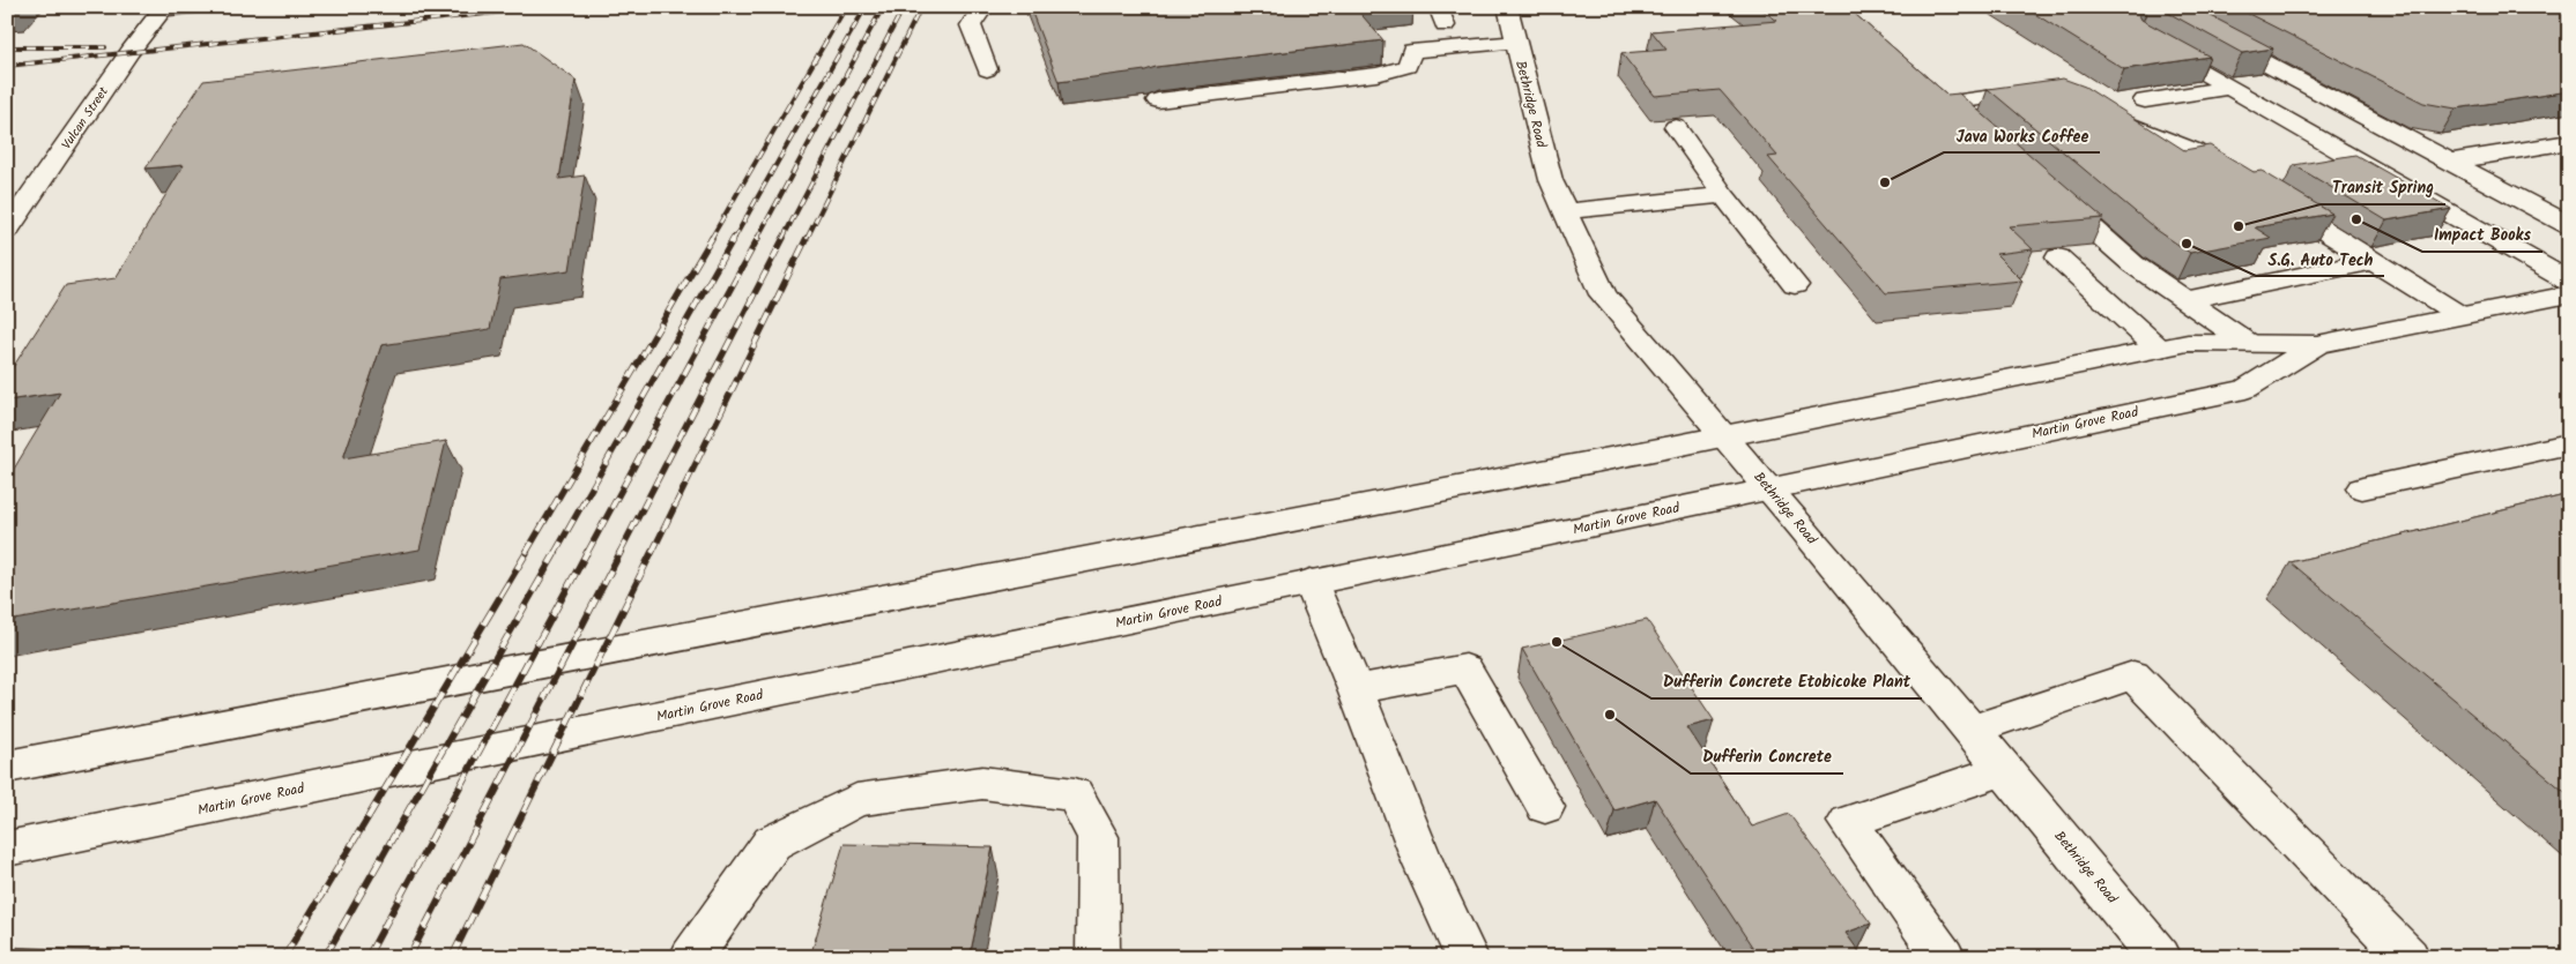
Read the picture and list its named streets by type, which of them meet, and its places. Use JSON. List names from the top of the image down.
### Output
{
  "streets": {
    "main road": ["Bethridge Road", "Vulcan Street", "Martin Grove Road"]
  },
  "crossings": [
    ["Bethridge Road", "Martin Grove Road"]
  ],
  "places": [
    "Java Works Coffee",
    "Impact Books",
    "Transit Spring",
    "S.G. Auto Tech",
    "Dufferin Concrete Etobicoke Plant",
    "Dufferin Concrete"
  ]
}
